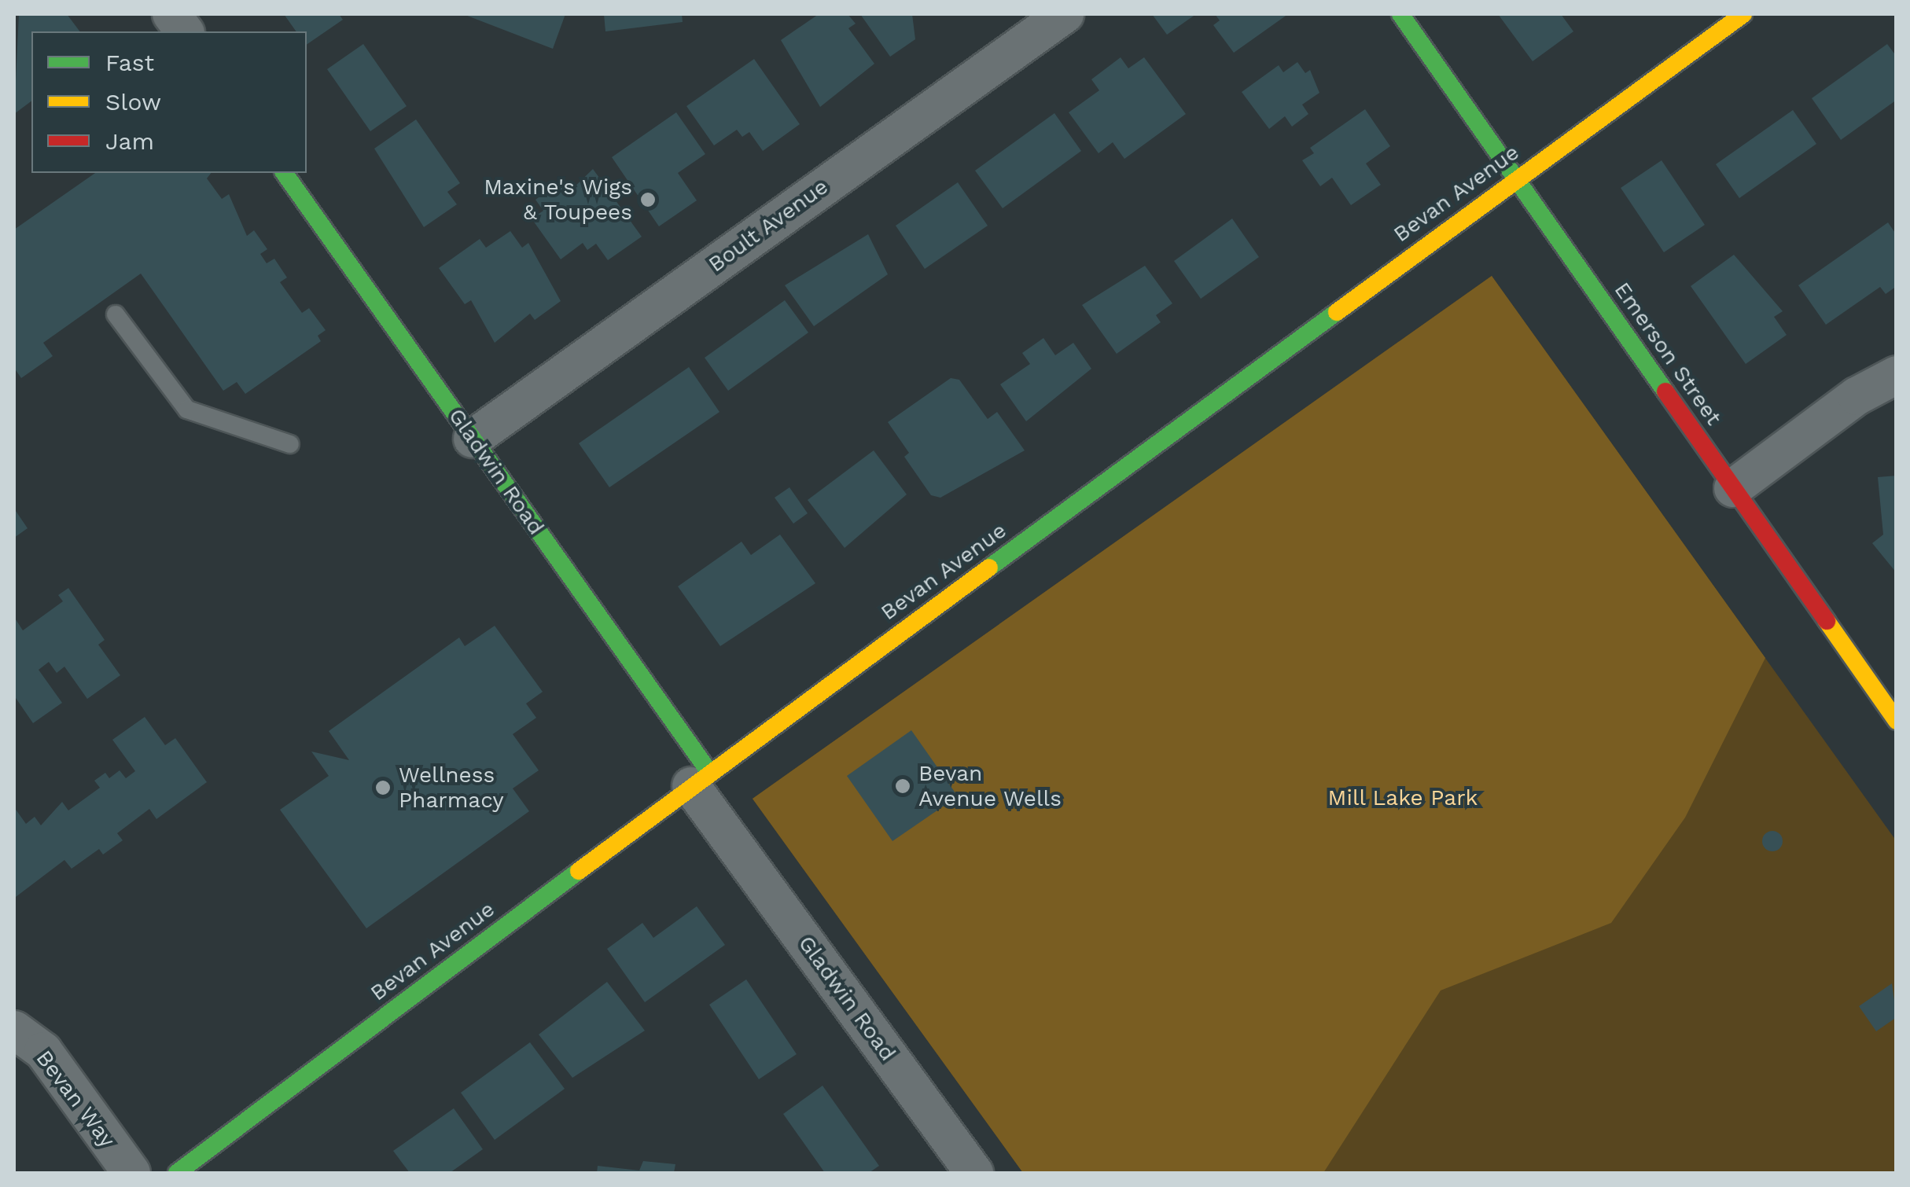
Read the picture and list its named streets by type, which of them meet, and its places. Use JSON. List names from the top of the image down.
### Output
{
  "streets": {
    "street": [
      "Bevan Avenue",
      "Boult Avenue",
      "Emerson Street",
      "Gladwin Road",
      "Bevan Way"
    ]
  },
  "crossings": [
    ["Bevan Avenue", "Emerson Street"],
    ["Bevan Avenue", "Gladwin Road"],
    ["Boult Avenue", "Gladwin Road"]
  ],
  "parks": ["Mill Lake Park"],
  "places": ["Maxine's Wigs & Toupees", "Bevan Avenue Wells", "Wellness Pharmacy"],
  "legend": ["Fast", "Slow", "Jam"]
}
